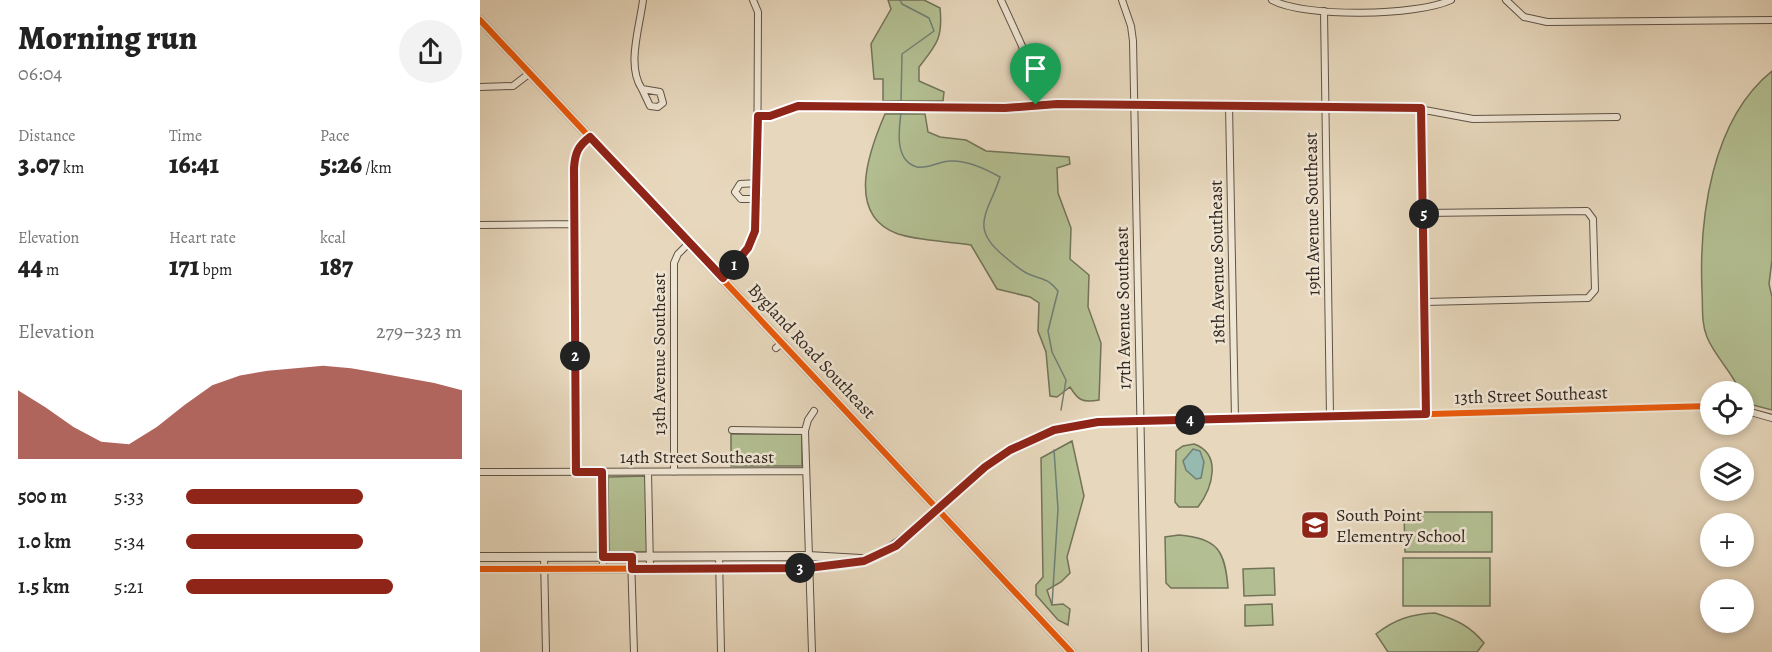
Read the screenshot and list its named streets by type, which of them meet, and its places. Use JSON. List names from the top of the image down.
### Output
{
  "streets": {
    "street": [
      "19th Avenue Southeast",
      "18th Avenue Southeast",
      "17th Avenue Southeast",
      "Bygland Road Southeast",
      "13th Avenue Southeast",
      "13th Street Southeast",
      "14th Street Southeast"
    ]
  },
  "crossings": [
    ["19th Avenue Southeast", "13th Street Southeast"],
    ["18th Avenue Southeast", "13th Street Southeast"],
    ["17th Avenue Southeast", "13th Street Southeast"],
    ["Bygland Road Southeast", "13th Avenue Southeast"],
    ["Bygland Road Southeast", "13th Street Southeast"],
    ["13th Avenue Southeast", "14th Street Southeast"]
  ],
  "places": {
    "school or university": ["South Point Elementry School"]
  },
  "page": {
    "heading": ["Morning run", "06:04"],
    "stats": [
      ["Distance", "3.07 km"],
      ["Time", "16:41"],
      ["Pace", "5:26 /km"],
      ["Elevation", "44 m"],
      ["Heart rate", "171 bpm"],
      ["kcal", "187"]
    ],
    "pins": [
      "5",
      "1",
      "2",
      "4",
      "3"
    ],
    "chart": ["Elevation", "279–323 m"],
    "map_buttons": ["+", "−"],
    "list": [
      {
        "name": "500 m",
        "note": "5:33"
      },
      {
        "name": "1.0 km",
        "note": "5:34"
      },
      {
        "name": "1.5 km",
        "note": "5:21"
      }
    ]
  }
}
